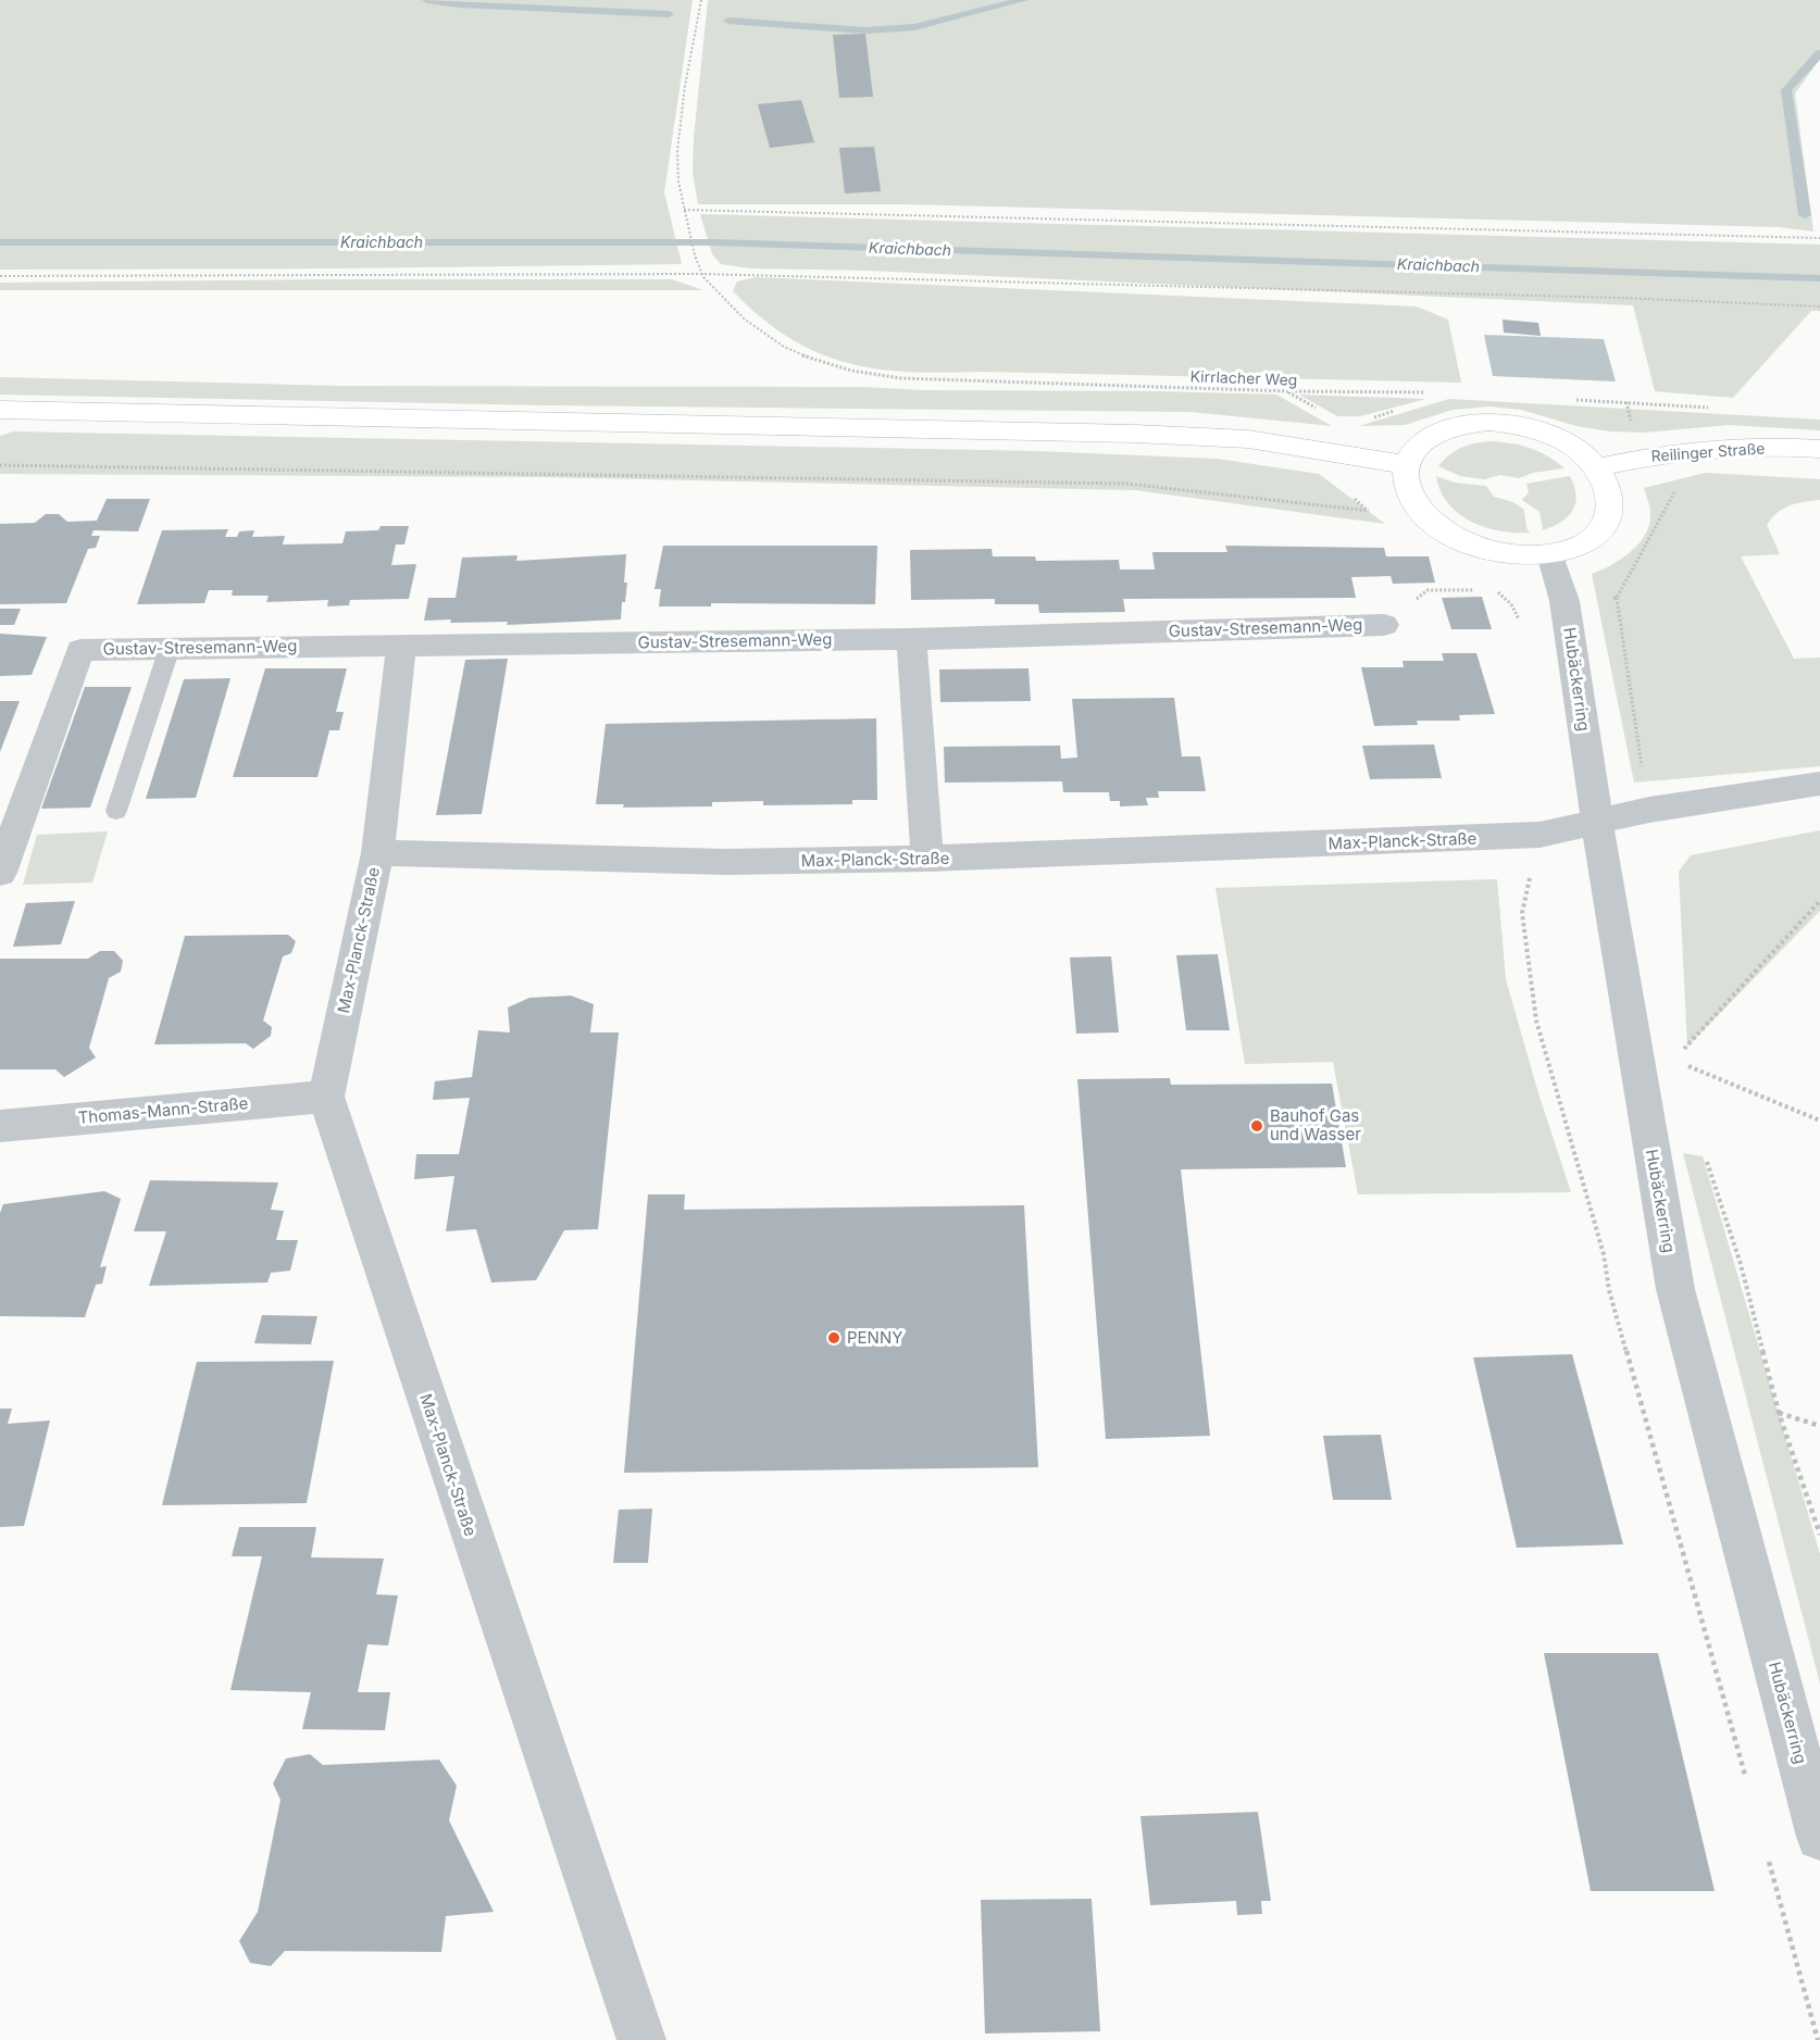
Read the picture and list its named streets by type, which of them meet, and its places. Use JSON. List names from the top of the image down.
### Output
{
  "streets": {
    "main road": ["Reilinger Straße"],
    "street": [
      "Gustav-Stresemann-Weg",
      "Hubäckerring",
      "Max-Planck-Straße",
      "Thomas-Mann-Straße"
    ],
    "path": ["Kirrlacher Weg"]
  },
  "crossings": [
    ["Reilinger Straße", "Hubäckerring"],
    ["Hubäckerring", "Max-Planck-Straße"],
    ["Max-Planck-Straße", "Thomas-Mann-Straße"]
  ],
  "water": ["Kraichbach"],
  "places": ["Bauhof Gas und Wasser", "PENNY"]
}
